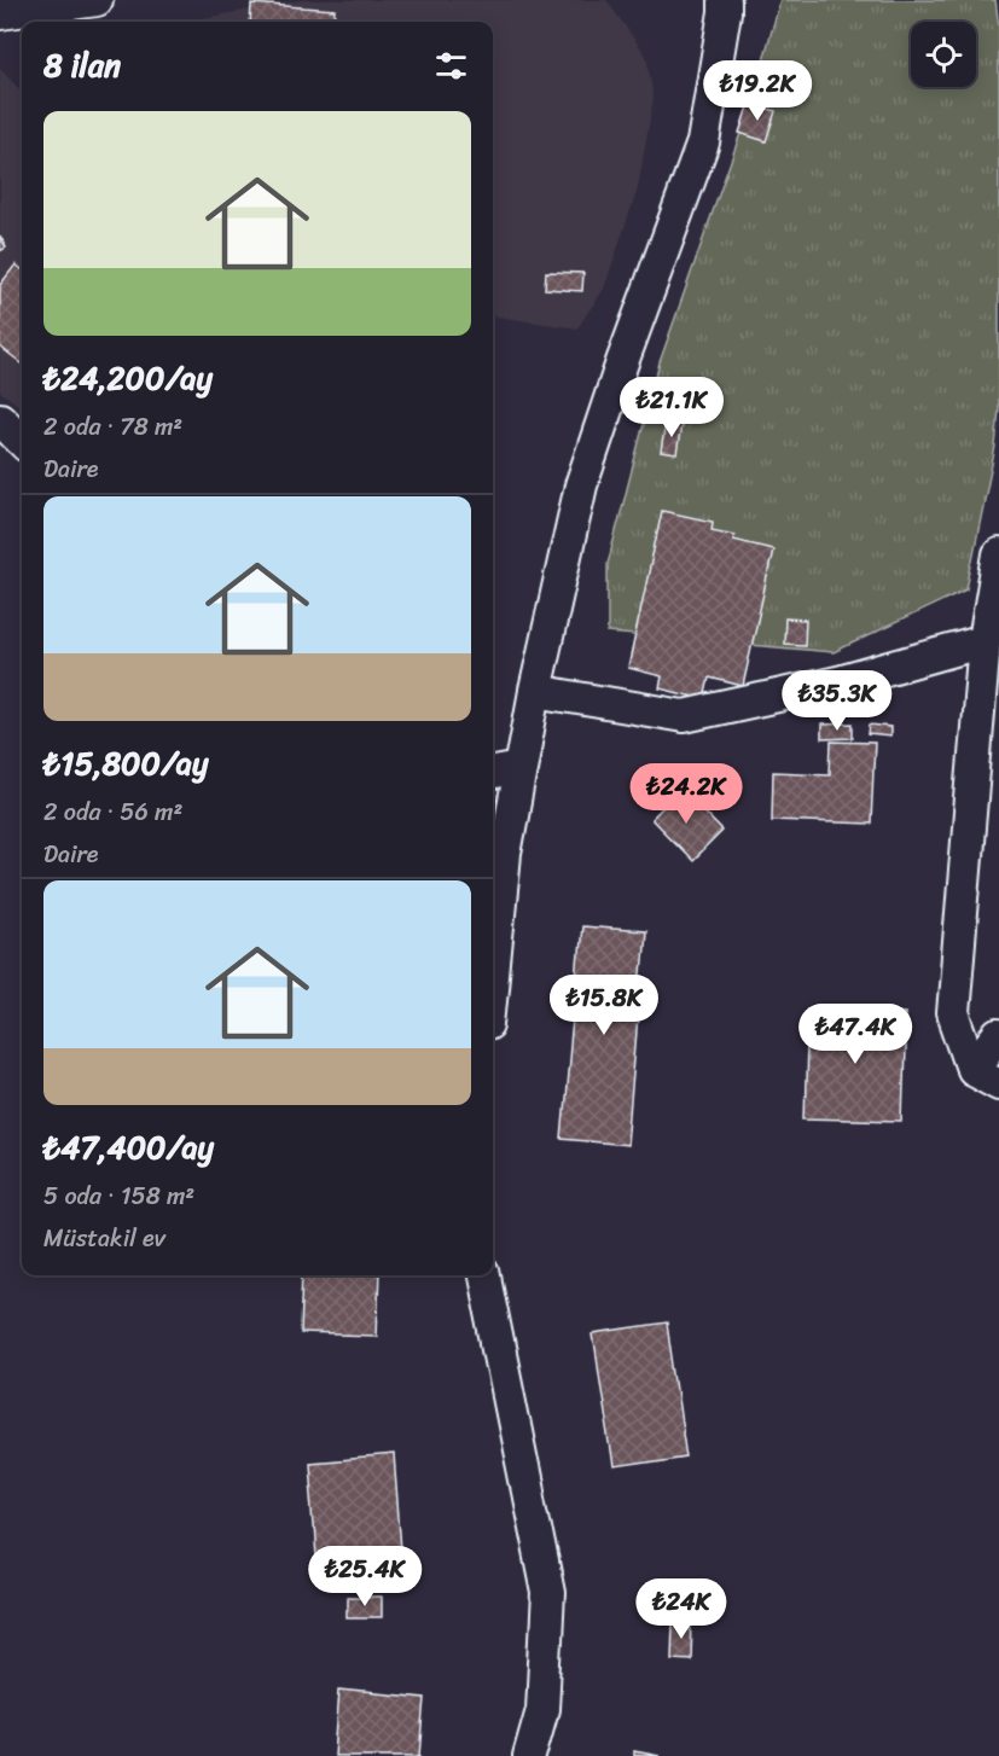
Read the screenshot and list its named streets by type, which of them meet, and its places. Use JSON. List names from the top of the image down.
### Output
{
  "page": {
    "heading": "8 ilan",
    "price": [
      "₺19.2K",
      "₺21.1K",
      "₺35.3K",
      "₺24.2K",
      "₺15.8K",
      "₺47.4K",
      "₺25.4K",
      "₺24K"
    ],
    "list": [
      {
        "name": "₺24,200/ay",
        "note": "2 oda · 78 m² · Daire"
      },
      {
        "name": "₺15,800/ay",
        "note": "2 oda · 56 m² · Daire"
      },
      {
        "name": "₺47,400/ay",
        "note": "5 oda · 158 m² · Müstakil ev"
      }
    ]
  }
}
